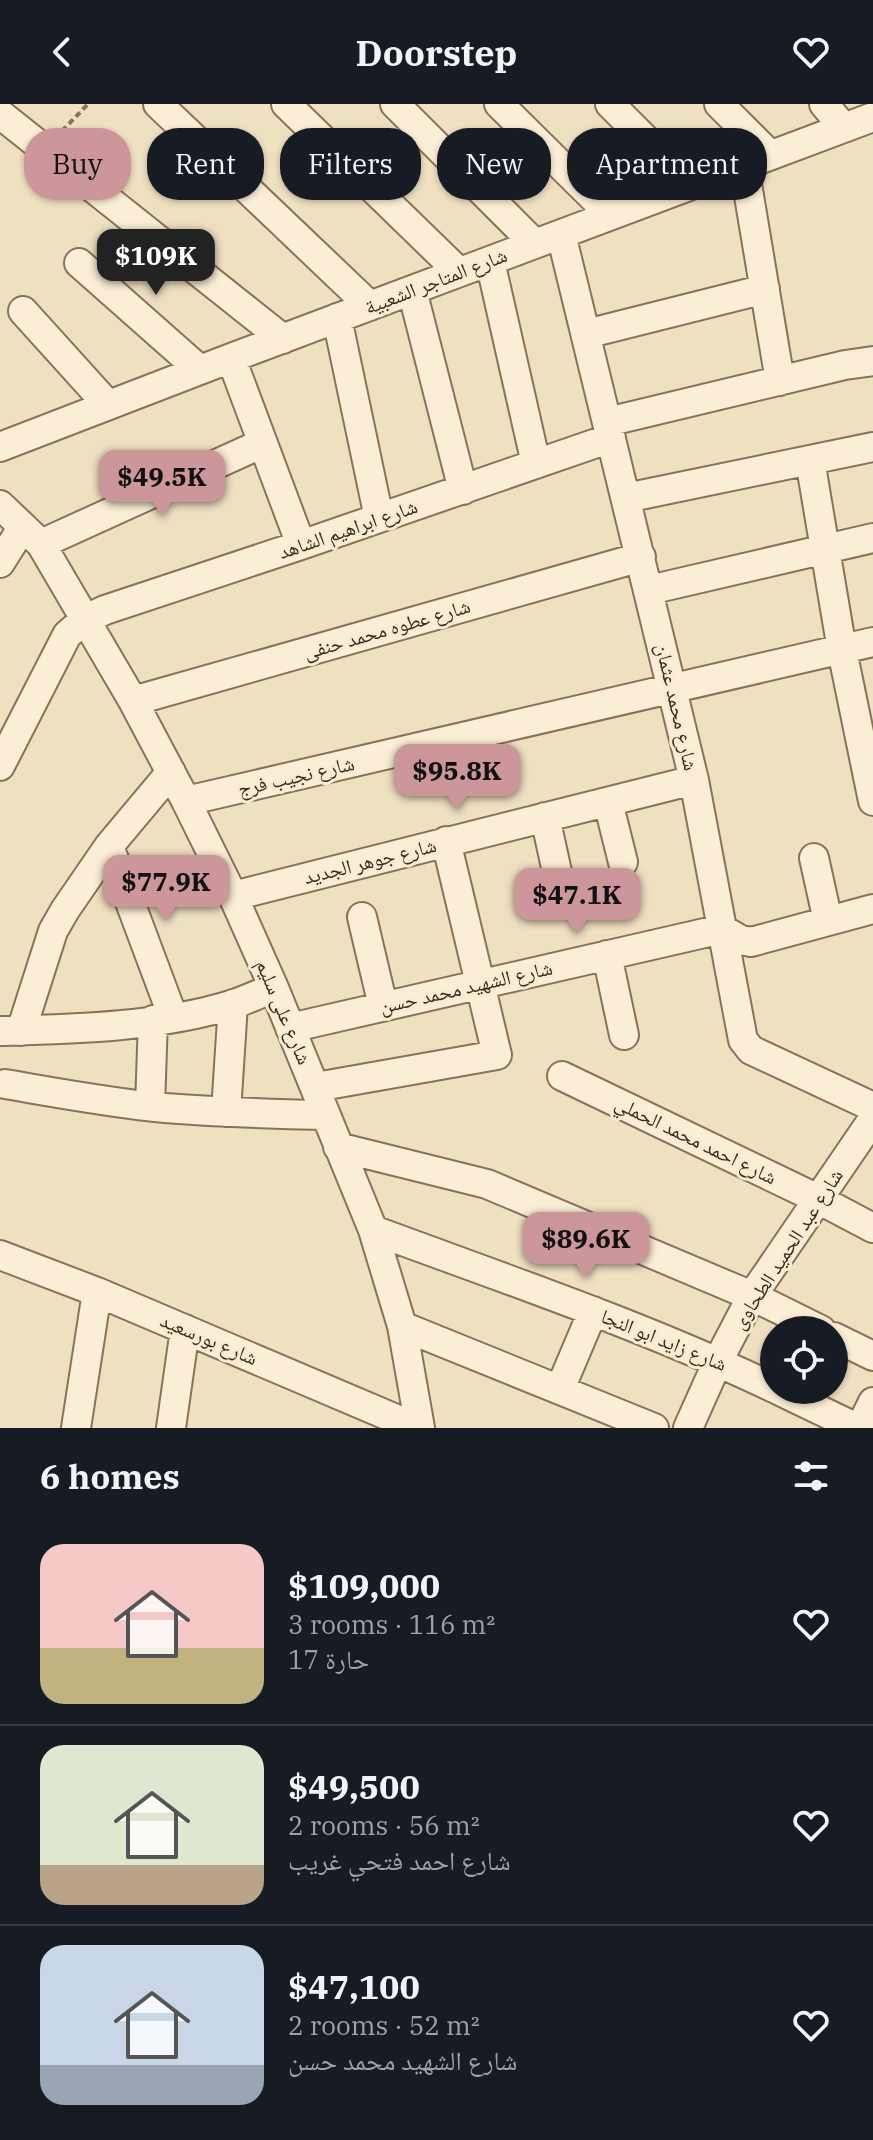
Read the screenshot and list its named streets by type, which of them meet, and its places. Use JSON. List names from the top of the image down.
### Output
{
  "streets": {
    "street": [
      "شارع المتاجر الشعبية",
      "شارع ابراهيم الشاهد",
      "شارع عطوه محمد حنفى",
      "شارع محمد عثمان",
      "شارع نجيب فرج",
      "شارع جوهر الجديد",
      "شارع الشهيد محمد حسن",
      "شارع على سليم",
      "شارع احمد محمد الحملي",
      "شارع عبد الحميد الطحاوى",
      "شارع بورسعيد",
      "شارع زايد ابو النجا"
    ]
  },
  "crossings": [
    ["شارع المتاجر الشعبية", "شارع محمد عثمان"],
    ["شارع ابراهيم الشاهد", "شارع محمد عثمان"],
    ["شارع ابراهيم الشاهد", "شارع على سليم"],
    ["شارع عطوه محمد حنفى", "شارع محمد عثمان"],
    ["شارع عطوه محمد حنفى", "شارع على سليم"],
    ["شارع محمد عثمان", "شارع نجيب فرج"],
    ["شارع محمد عثمان", "شارع جوهر الجديد"],
    ["شارع محمد عثمان", "شارع الشهيد محمد حسن"],
    ["شارع نجيب فرج", "شارع على سليم"],
    ["شارع جوهر الجديد", "شارع على سليم"],
    ["شارع الشهيد محمد حسن", "شارع على سليم"],
    ["شارع على سليم", "شارع بورسعيد"],
    ["شارع على سليم", "شارع زايد ابو النجا"],
    ["شارع احمد محمد الحملي", "شارع عبد الحميد الطحاوى"],
    ["شارع عبد الحميد الطحاوى", "شارع زايد ابو النجا"]
  ],
  "page": {
    "header": "Doorstep",
    "chip": [
      "Buy",
      "Rent",
      "Filters",
      "New",
      "Apartment"
    ],
    "price": [
      "$109K",
      "$49.5K",
      "$95.8K",
      "$77.9K",
      "$47.1K",
      "$89.6K"
    ],
    "heading": "6 homes",
    "list": [
      {
        "name": "$109,000",
        "note": "3 rooms · 116 m² · حارة 17"
      },
      {
        "name": "$49,500",
        "note": "2 rooms · 56 m² · شارع احمد فتحي غريب"
      },
      {
        "name": "$47,100",
        "note": "2 rooms · 52 m² · شارع الشهيد محمد حسن"
      }
    ]
  }
}
